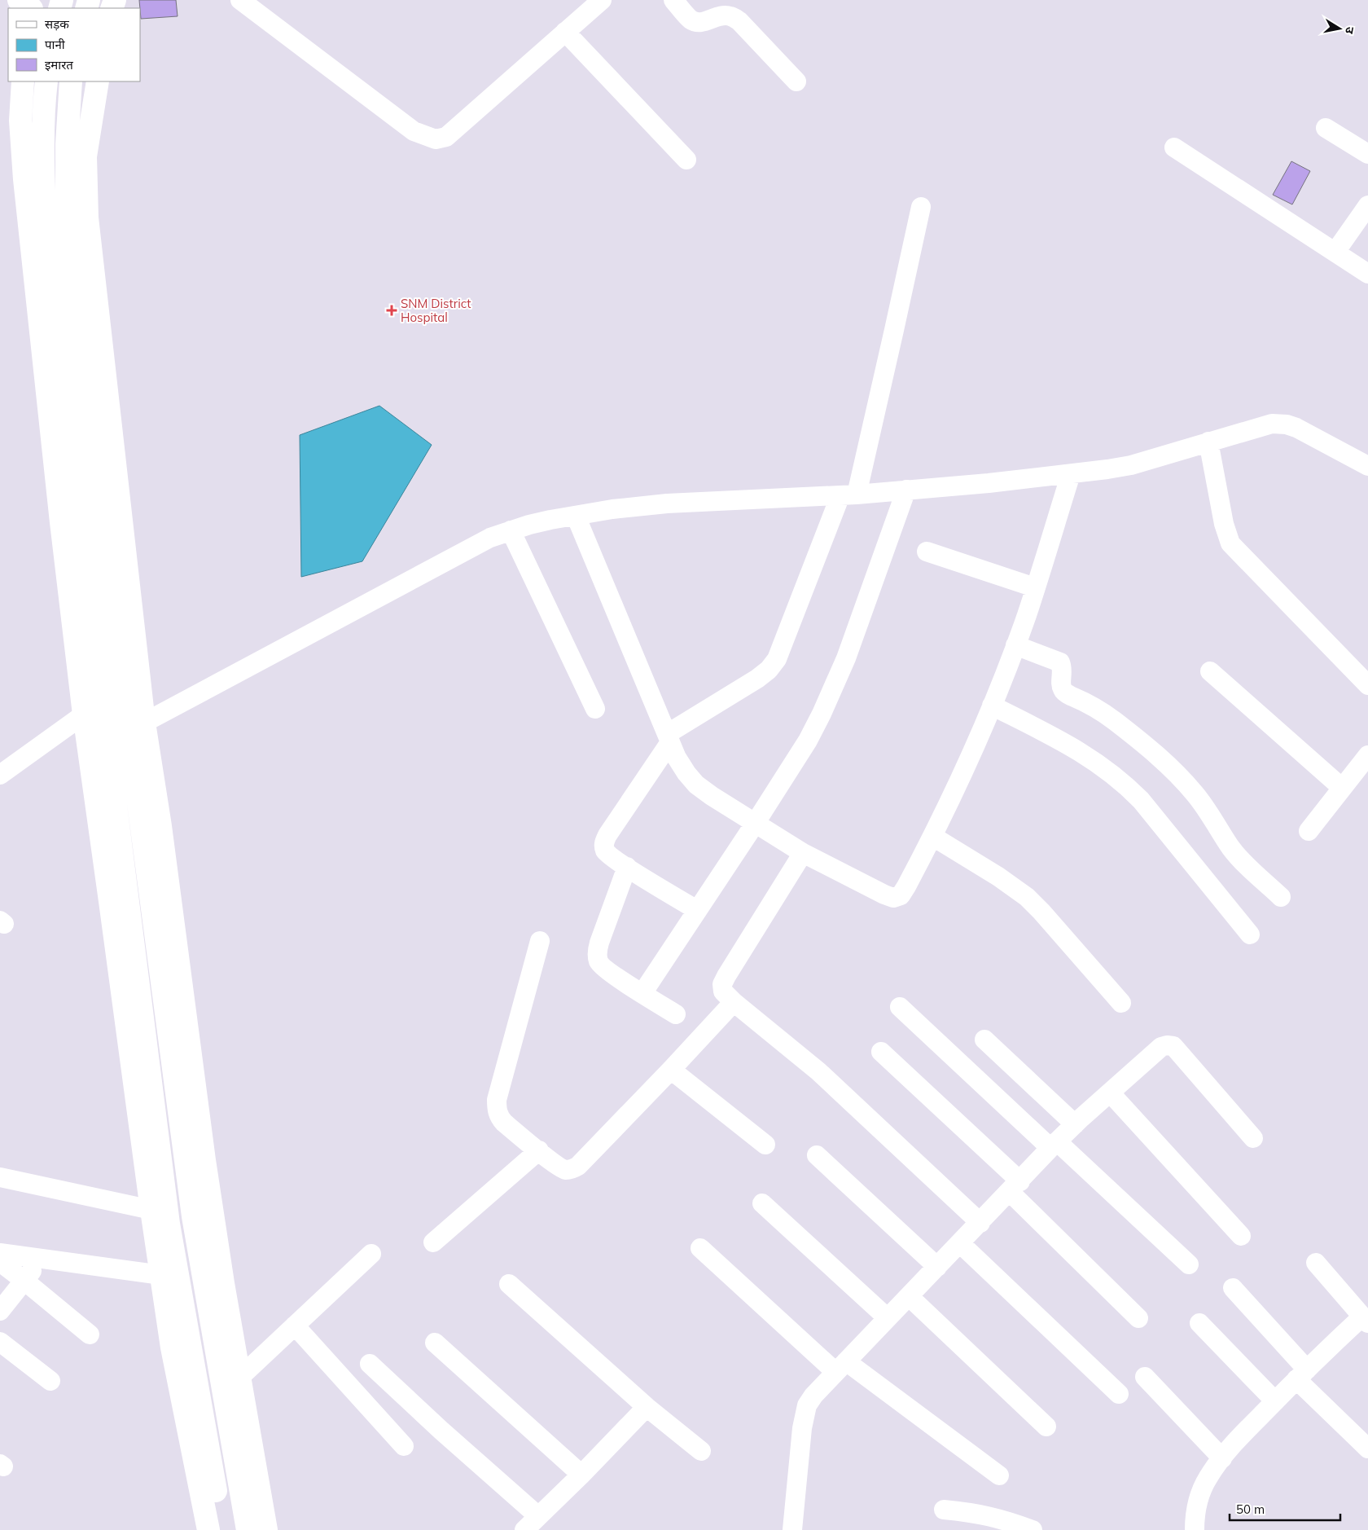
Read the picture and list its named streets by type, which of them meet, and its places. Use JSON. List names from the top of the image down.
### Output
{
  "places": {
    "health": ["SNM District Hospital"]
  },
  "legend": ["सड़क", "पानी", "इमारत"],
  "scale_bar": "50 m",
  "north": "right"
}
